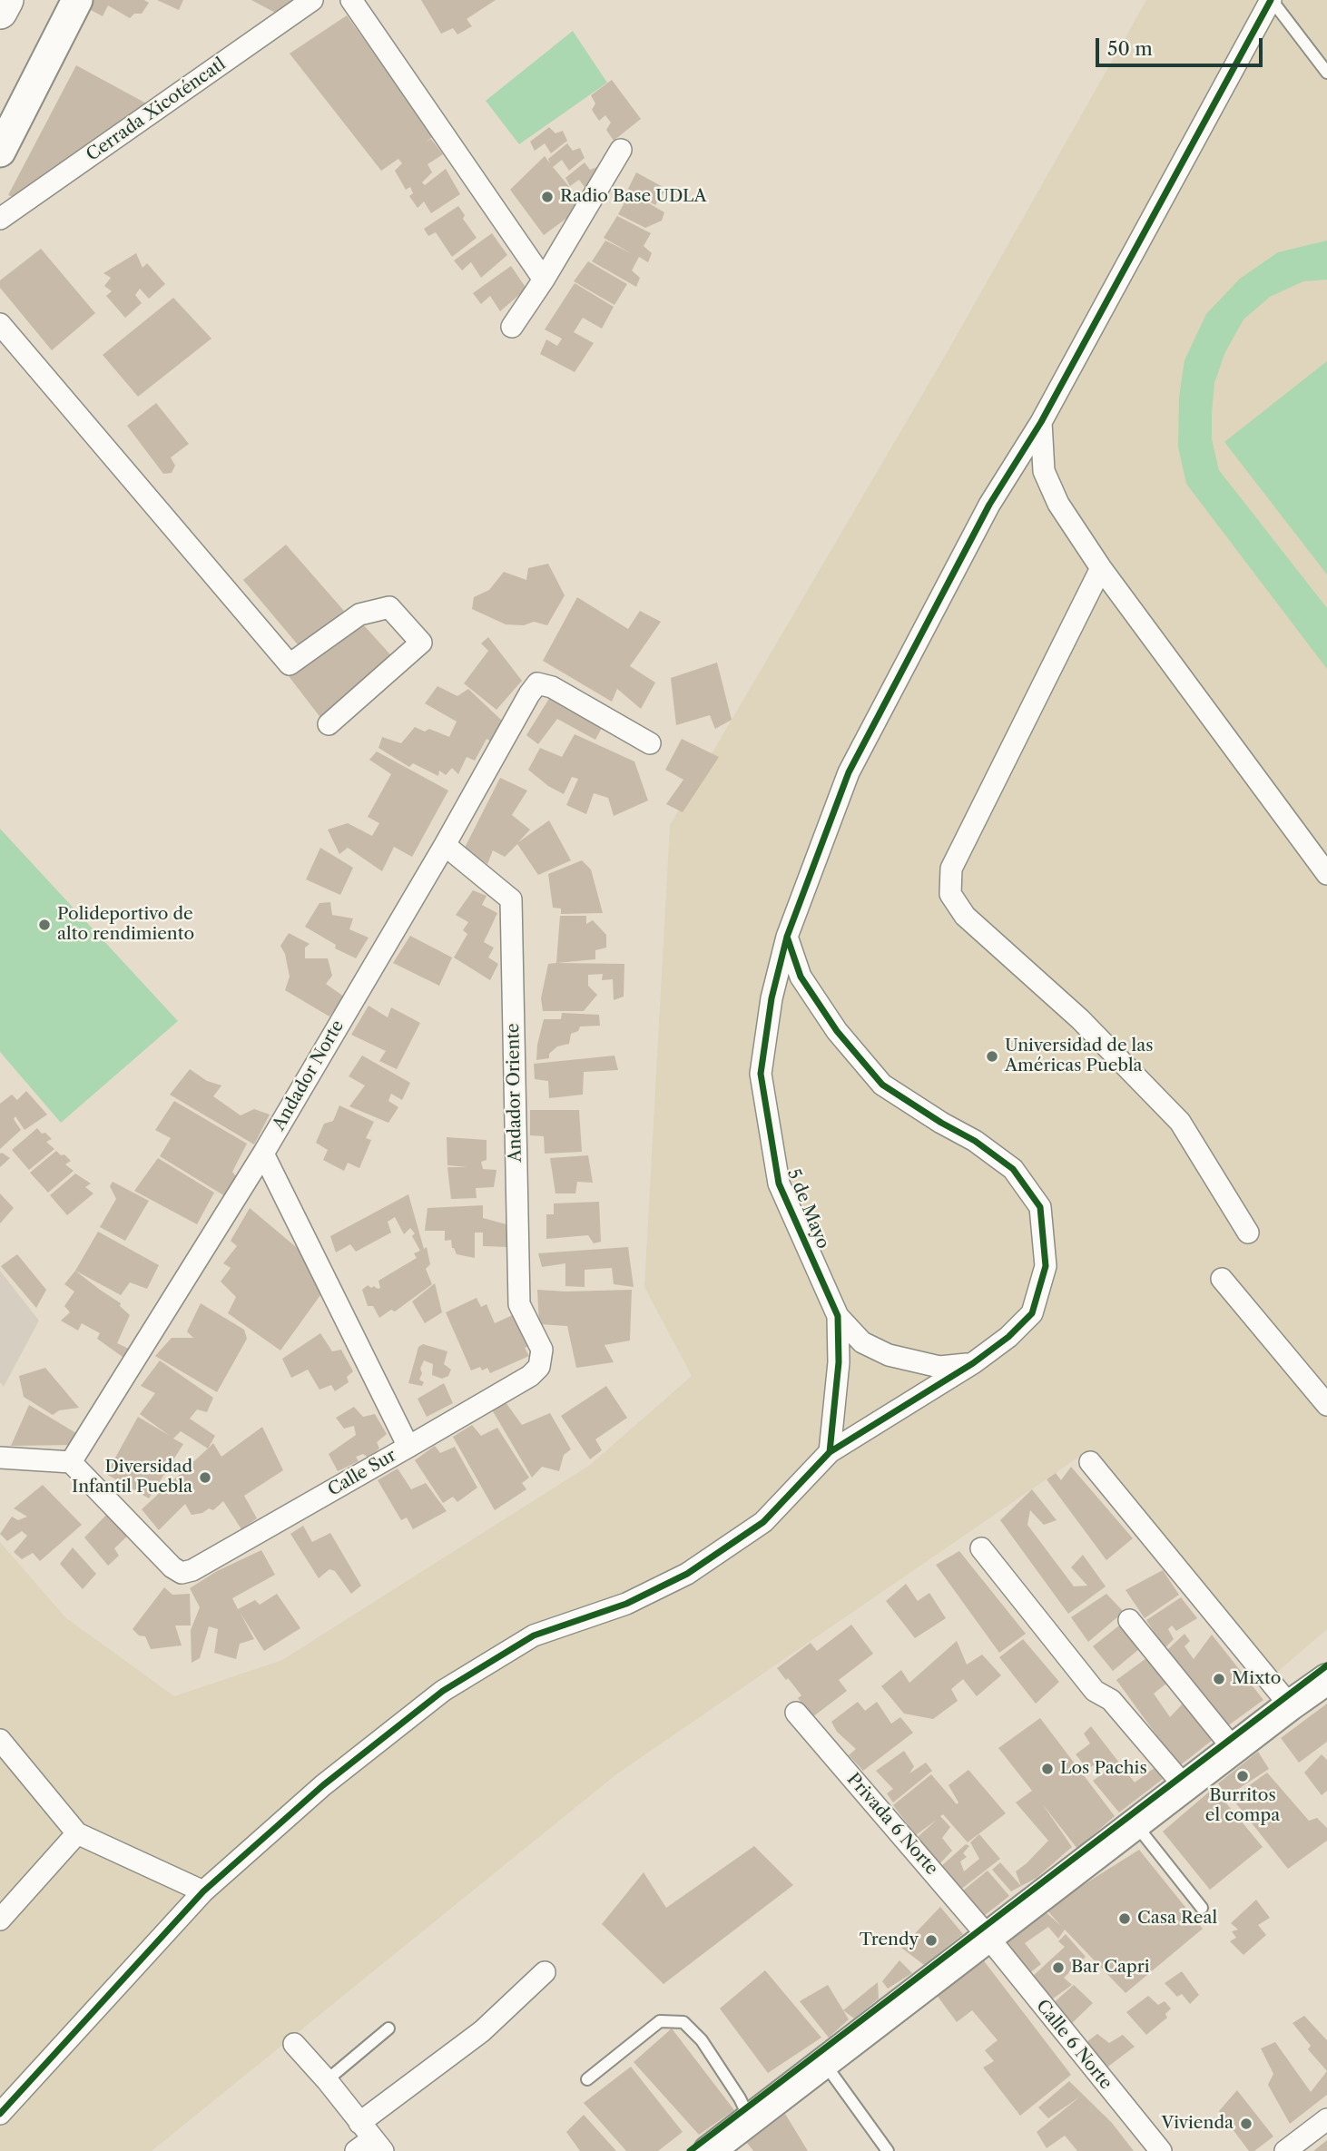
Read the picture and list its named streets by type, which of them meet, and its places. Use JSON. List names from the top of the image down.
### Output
{
  "streets": {
    "street": [
      "Cerrada Xicoténcatl",
      "Andador Norte",
      "Andador Oriente",
      "5 de Mayo",
      "Calle Sur",
      "Privada 6 Norte",
      "Calle 6 Norte"
    ]
  },
  "crossings": [
    ["Andador Norte", "Andador Oriente"],
    ["Andador Norte", "Calle Sur"],
    ["Andador Oriente", "Calle Sur"],
    ["Privada 6 Norte", "Calle 6 Norte"]
  ],
  "places": [
    "Radio Base UDLA",
    "Polideportivo de alto rendimiento",
    "Universidad de las Américas Puebla",
    "Diversidad Infantil Puebla",
    "Mixto",
    "Los Pachis",
    "Burritos el compa",
    "Casa Real",
    "Trendy",
    "Bar Capri",
    "Vivienda"
  ],
  "scale_bar": "50 m"
}
